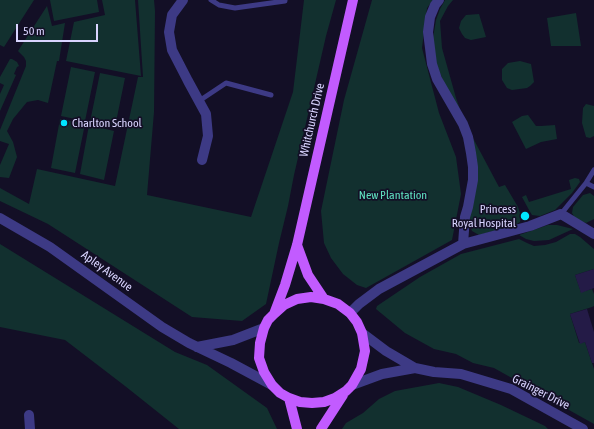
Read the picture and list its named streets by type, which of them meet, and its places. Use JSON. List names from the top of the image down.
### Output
{
  "streets": {
    "main road": ["Whitchurch Drive"],
    "street": ["Apley Avenue", "Grainger Drive"]
  },
  "crossings": [
    ["Whitchurch Drive", "Apley Avenue"],
    ["Whitchurch Drive", "Grainger Drive"],
    ["Apley Avenue", "Grainger Drive"]
  ],
  "parks": ["New Plantation"],
  "places": ["Charlton School", "Princess Royal Hospital"],
  "scale_bar": "50 m"
}
